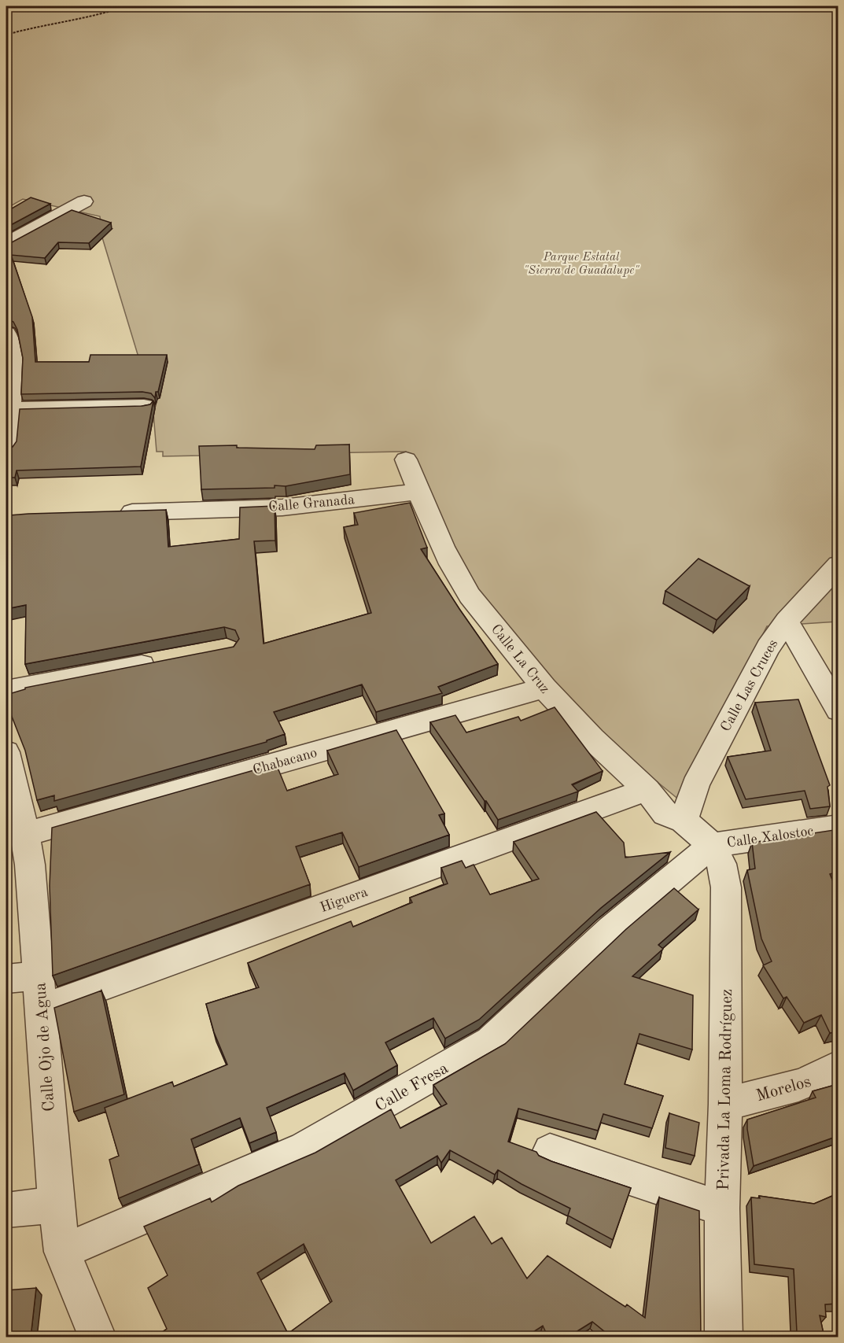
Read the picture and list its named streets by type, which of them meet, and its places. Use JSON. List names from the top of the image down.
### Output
{
  "streets": {
    "street": [
      "Calle Granada",
      "Calle La Cruz",
      "Calle Las Cruces",
      "Chabacano",
      "Calle Xalostoc",
      "Higuera",
      "Calle Ojo de Agua",
      "Calle Fresa",
      "Morelos",
      "Privada La Loma Rodríguez"
    ]
  },
  "crossings": [
    ["Calle Granada", "Calle La Cruz"],
    ["Calle La Cruz", "Calle Las Cruces"],
    ["Calle La Cruz", "Chabacano"],
    ["Calle La Cruz", "Calle Xalostoc"],
    ["Calle La Cruz", "Higuera"],
    ["Calle Las Cruces", "Calle Xalostoc"],
    ["Chabacano", "Calle Ojo de Agua"],
    ["Calle Xalostoc", "Calle Fresa"],
    ["Calle Xalostoc", "Privada La Loma Rodríguez"],
    ["Higuera", "Calle Ojo de Agua"],
    ["Calle Ojo de Agua", "Calle Fresa"],
    ["Calle Fresa", "Privada La Loma Rodríguez"],
    ["Morelos", "Privada La Loma Rodríguez"]
  ],
  "parks": ["Parque Estatal \"Sierra de Guadalupe\""]
}
